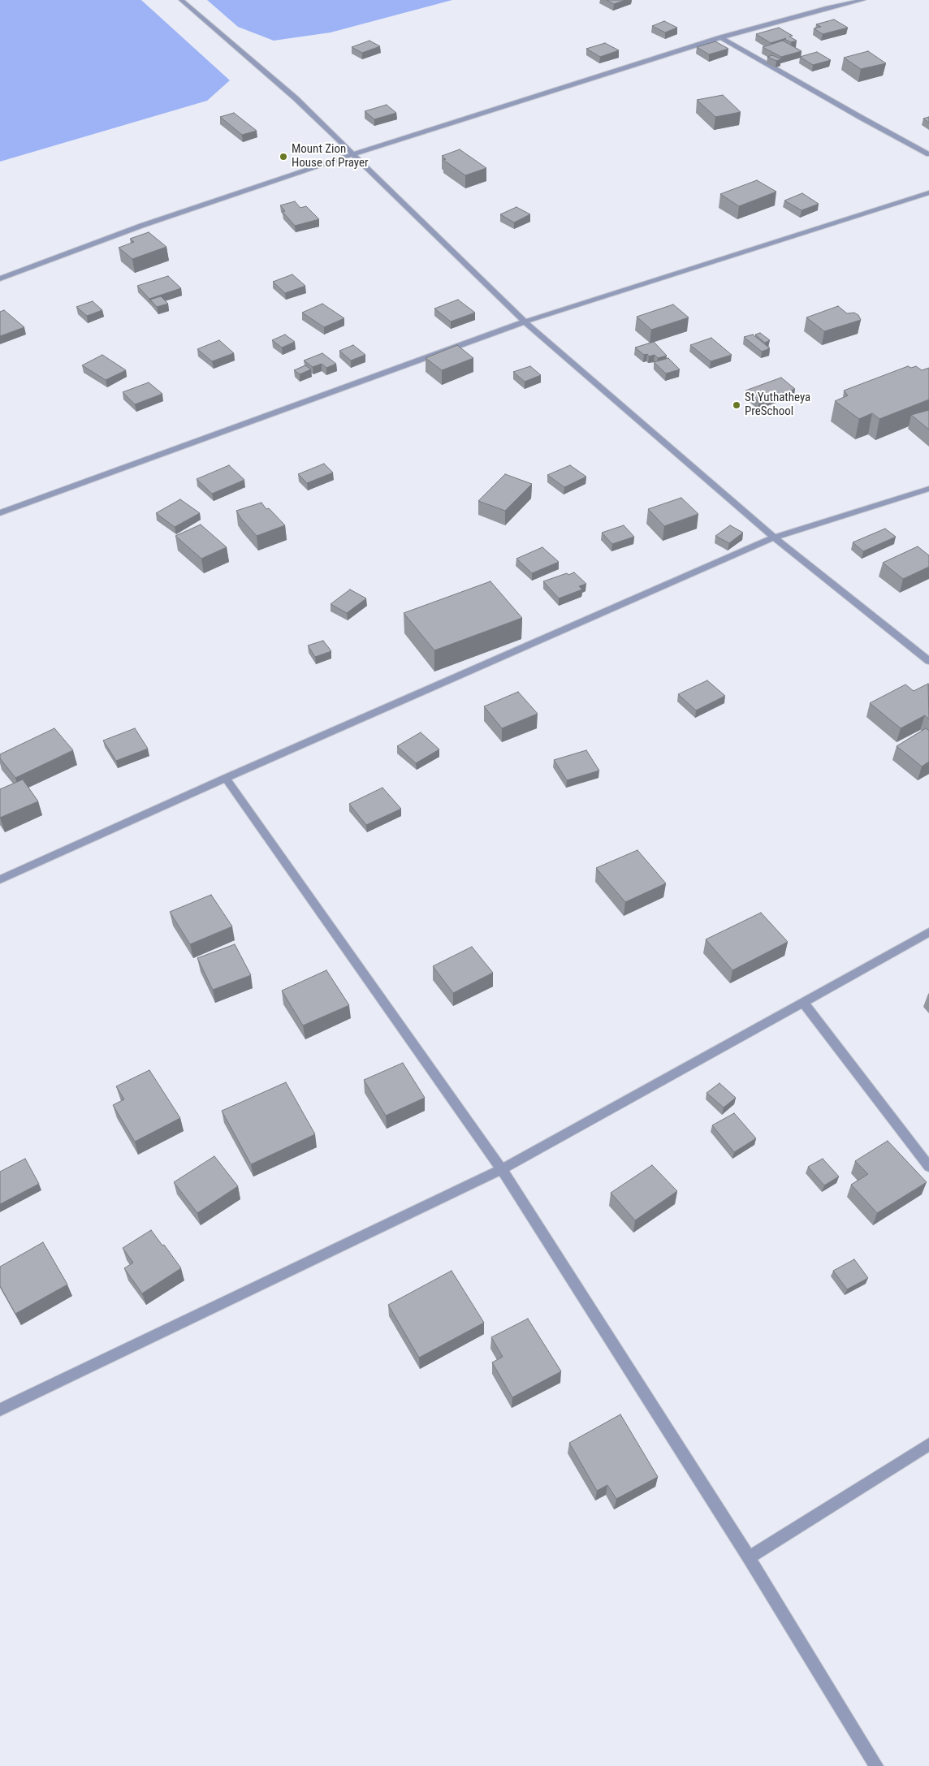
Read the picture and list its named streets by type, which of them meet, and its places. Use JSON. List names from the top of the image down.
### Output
{
  "places": ["Mount Zion House of Prayer", "St Yuthatheya PreSchool"]
}
